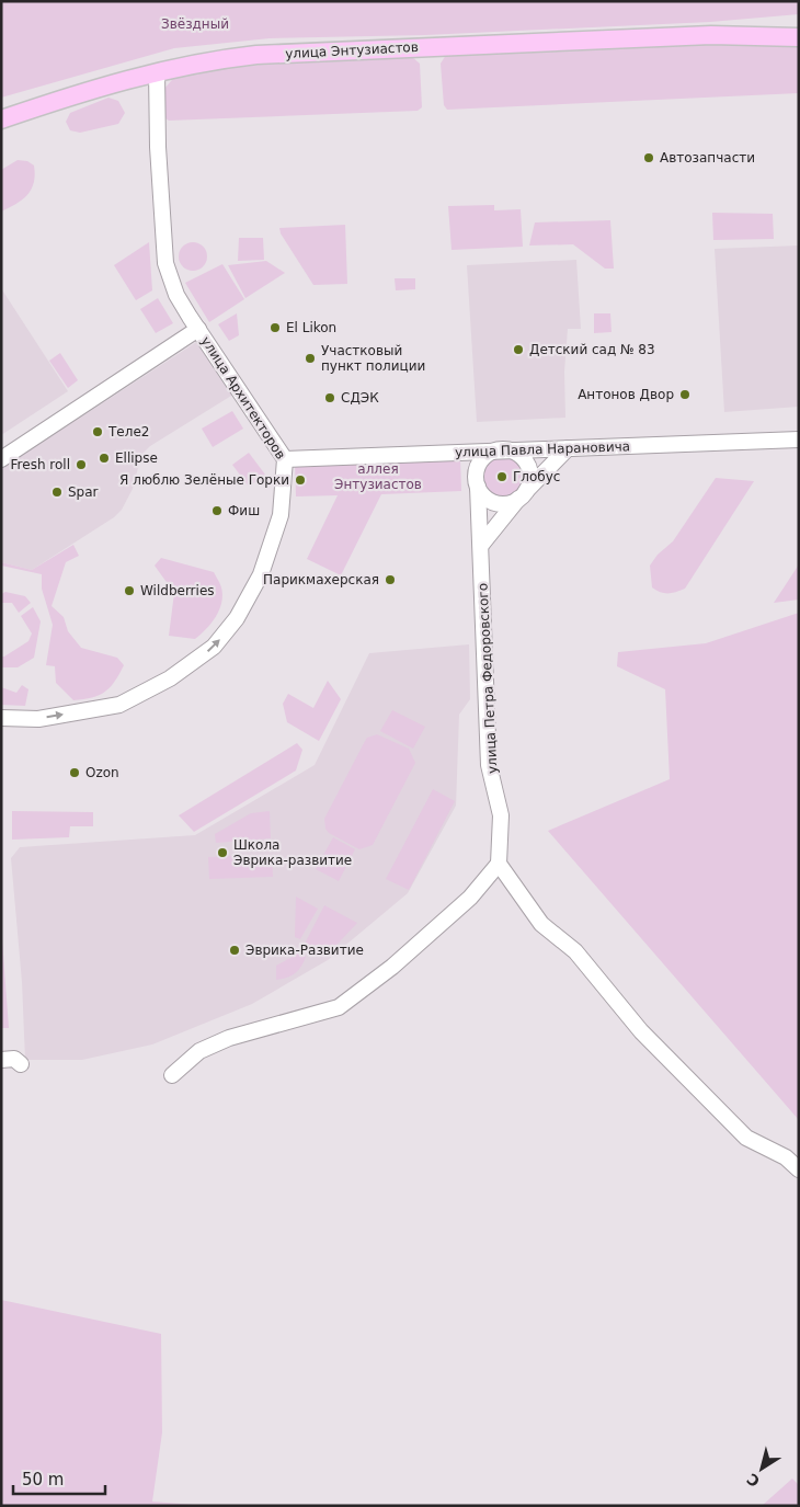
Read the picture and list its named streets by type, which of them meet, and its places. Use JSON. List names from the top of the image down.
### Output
{
  "streets": {
    "main road": ["улица Энтузиастов"],
    "street": ["улица Архитекторов", "улица Павла Нарановича", "улица Петра Федоровского"]
  },
  "crossings": [
    ["улица Энтузиастов", "улица Архитекторов"],
    ["улица Архитекторов", "улица Павла Нарановича"],
    ["улица Павла Нарановича", "улица Петра Федоровского"]
  ],
  "one_way": ["улица Архитекторов"],
  "parks": ["Звёздный", "аллея Энтузиастов"],
  "places": [
    "Автозапчасти",
    "El Likon",
    "Детский сад № 83",
    "Участковый пункт полиции",
    "Антонов Двор",
    "СДЭК",
    "Теле2",
    "Ellipse",
    "Fresh roll",
    "Глобус",
    "Я люблю Зелёные Горки",
    "Spar",
    "Фиш",
    "Парикмахерская",
    "Wildberries",
    "Ozon",
    "Школа Эврика-развитие",
    "Эврика-Развитие"
  ],
  "scale_bar": "50 m",
  "north": "bottom left"
}
